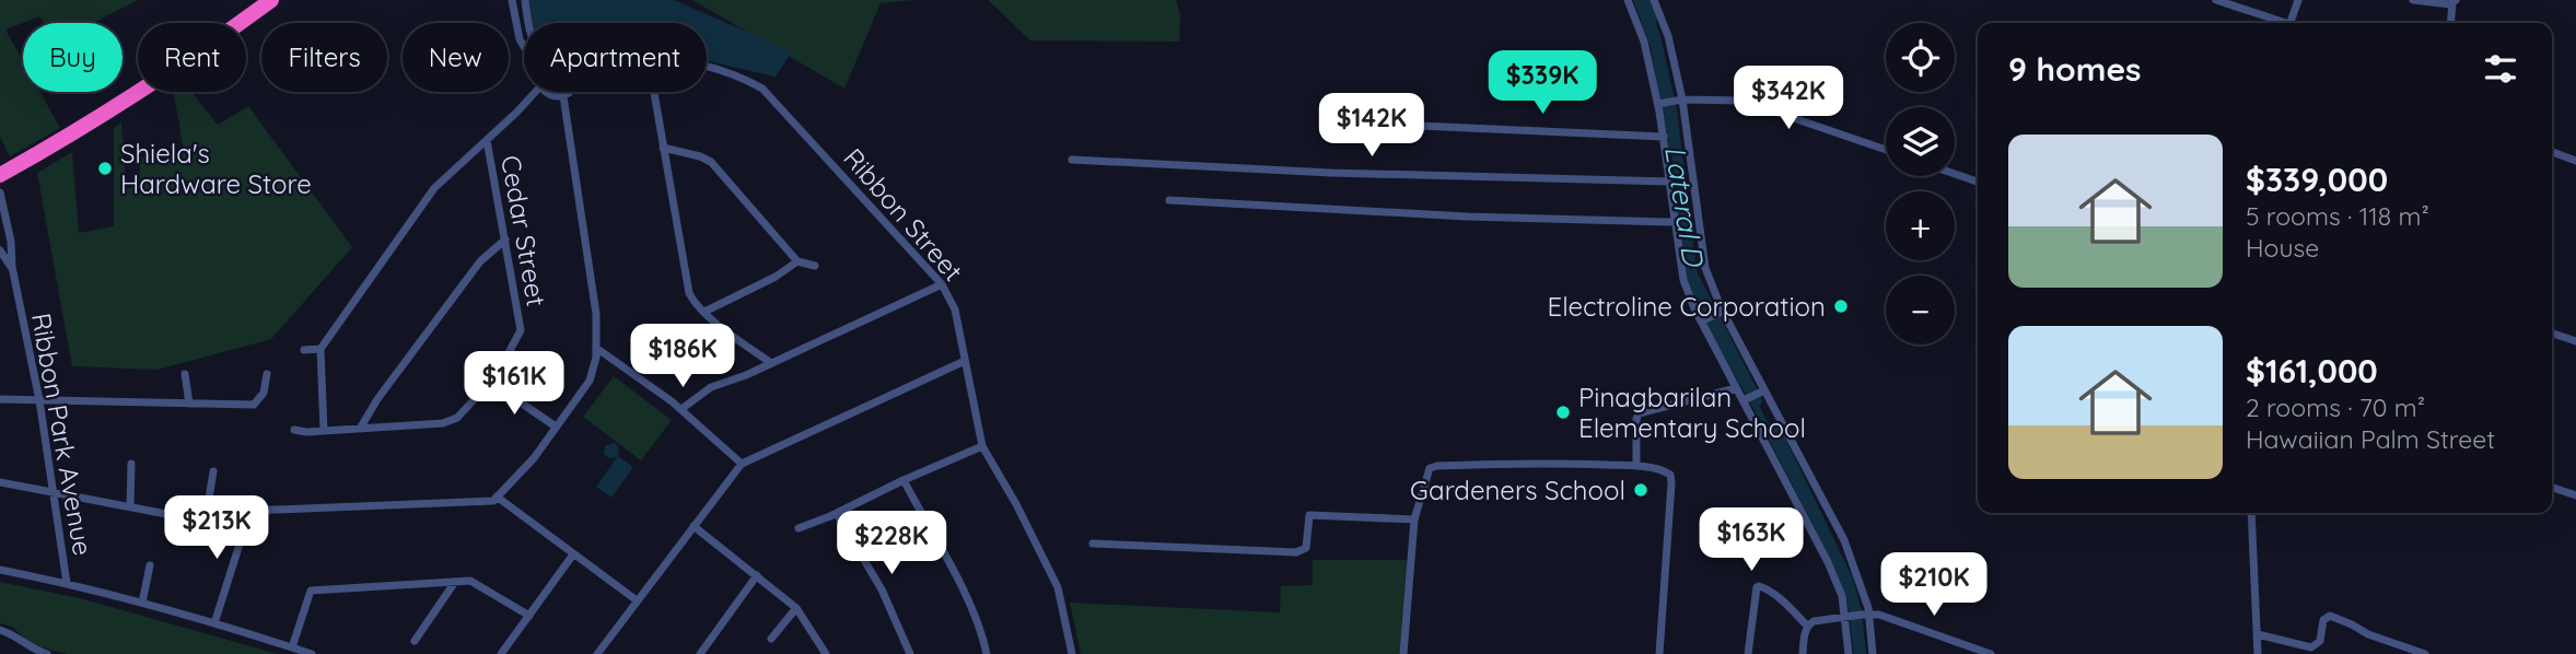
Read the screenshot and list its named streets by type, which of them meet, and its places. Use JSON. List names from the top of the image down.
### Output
{
  "streets": {
    "street": ["Ribbon Street", "Cedar Street", "Ribbon Park Avenue"]
  },
  "water": ["Lateral D"],
  "places": [
    "Shiela's Hardware Store",
    "Electroline Corporation",
    "Pinagbarilan Elementary School",
    "Gardeners School"
  ],
  "page": {
    "map_buttons": ["+", "−"],
    "chip": [
      "Buy",
      "Rent",
      "Filters",
      "New",
      "Apartment"
    ],
    "heading": "9 homes",
    "price": [
      "$339K",
      "$342K",
      "$142K",
      "$186K",
      "$161K",
      "$213K",
      "$163K",
      "$228K",
      "$210K"
    ],
    "list": [
      {
        "name": "$339,000",
        "note": "5 rooms · 118 m² · House"
      },
      {
        "name": "$161,000",
        "note": "2 rooms · 70 m² · Hawaiian Palm Street"
      }
    ]
  }
}
